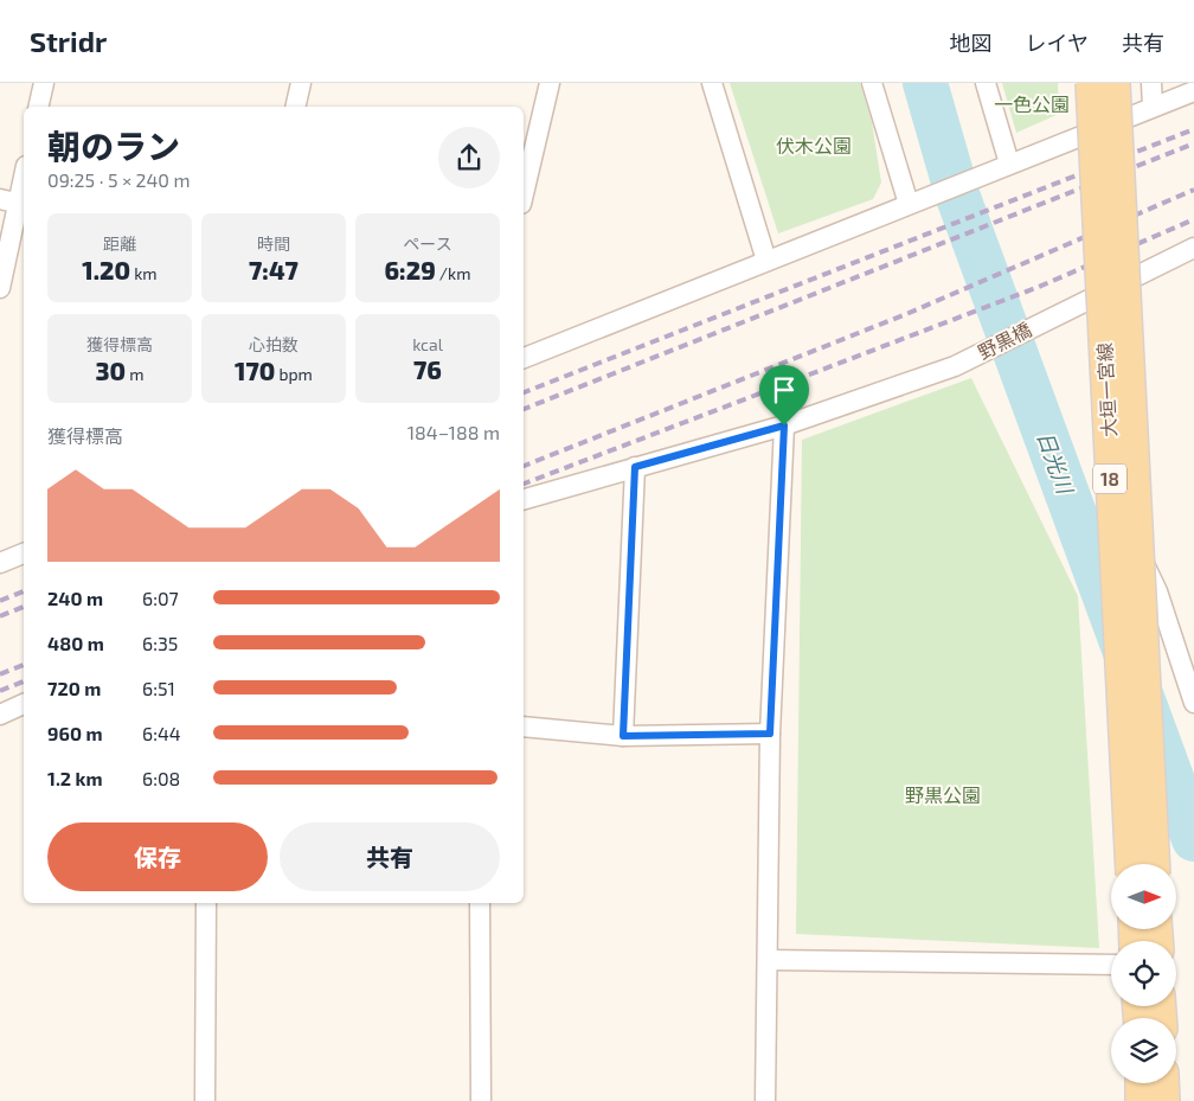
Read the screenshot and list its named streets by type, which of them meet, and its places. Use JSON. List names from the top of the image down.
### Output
{
  "streets": {
    "main road": ["大垣一宮線", "18"],
    "street": ["野黒橋"]
  },
  "water": ["日光川"],
  "parks": ["一色公園", "伏木公園", "野黒公園"],
  "north": "right",
  "page": {
    "header": "Stridr",
    "nav": ["地図", "レイヤ", "共有"],
    "heading": ["朝のラン", "09:25 · 5 × 240 m"],
    "stats": [
      ["距離", "1.20 km"],
      ["時間", "7:47"],
      ["ペース", "6:29 /km"],
      ["獲得標高", "30 m"],
      ["心拍数", "170 bpm"],
      ["kcal", "76"]
    ],
    "chart": ["獲得標高", "184–188 m"],
    "list": [
      {
        "name": "240 m",
        "note": "6:07"
      },
      {
        "name": "480 m",
        "note": "6:35"
      },
      {
        "name": "720 m",
        "note": "6:51"
      },
      {
        "name": "960 m",
        "note": "6:44"
      },
      {
        "name": "1.2 km",
        "note": "6:08"
      }
    ],
    "buttons": ["保存", "共有"]
  }
}
